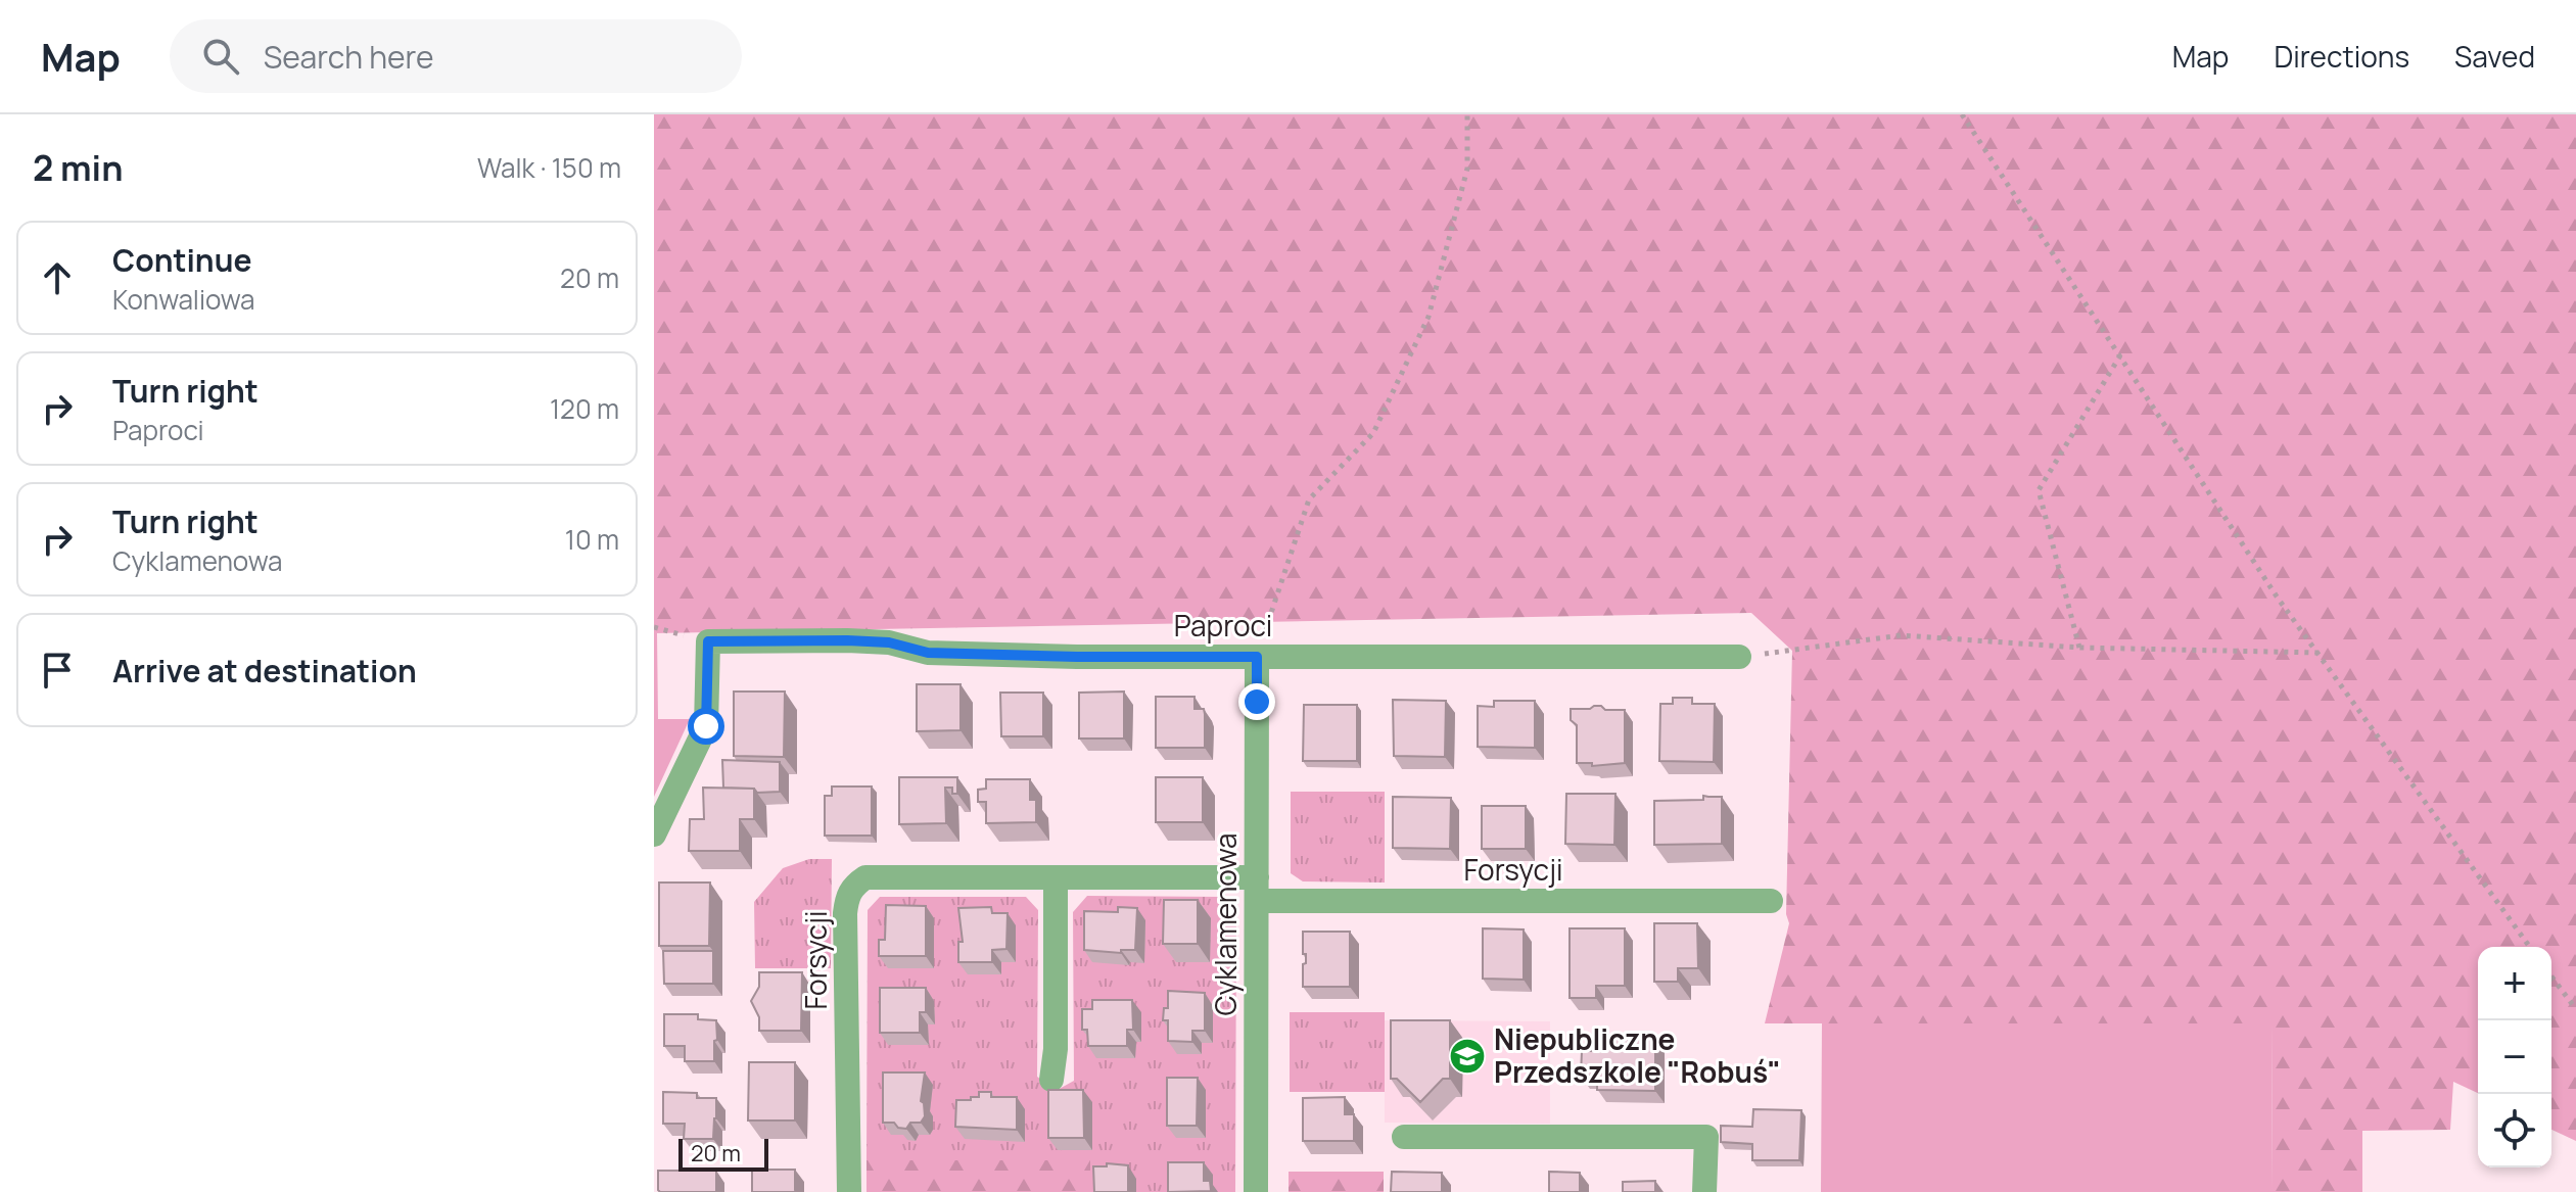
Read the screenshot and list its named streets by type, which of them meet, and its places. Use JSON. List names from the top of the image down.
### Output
{
  "streets": {
    "street": ["Paproci", "Forsycji", "Cyklamenowa"]
  },
  "crossings": [
    ["Paproci", "Cyklamenowa"],
    ["Forsycji", "Cyklamenowa"]
  ],
  "places": {
    "school or university": ["Niepubliczne Przedszkole \"Robuś\""]
  },
  "scale_bar": "20 m",
  "page": {
    "header": "Map",
    "search": "Search here",
    "nav": ["Map", "Directions", "Saved"],
    "heading": ["2 min", "Walk · 150 m"],
    "list": [
      ["Continue", "Konwaliowa", "20 m"],
      ["Turn right", "Paproci", "120 m"],
      ["Turn right", "Cyklamenowa", "10 m"],
      "Arrive at destination"
    ],
    "map_buttons": ["+", "−"],
    "scale": "20 m"
  }
}
